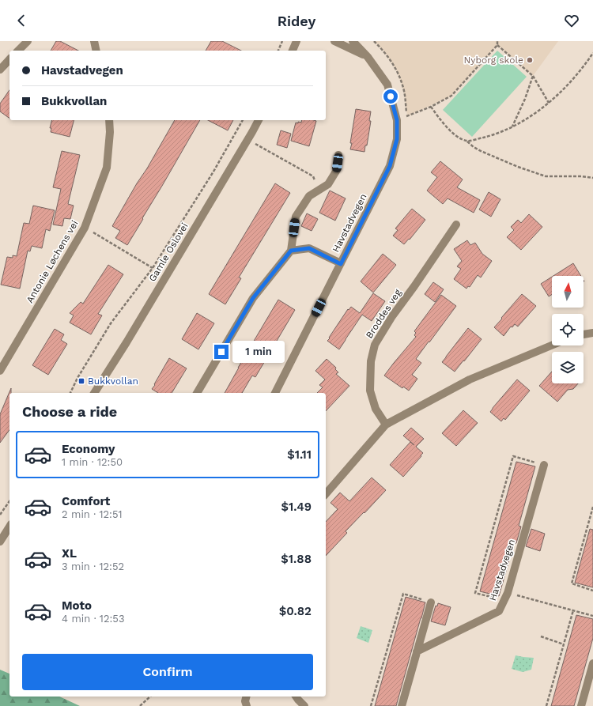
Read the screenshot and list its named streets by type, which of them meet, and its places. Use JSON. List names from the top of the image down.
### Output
{
  "streets": {
    "street": [
      "Havstadvegen",
      "Gamle Oslovei",
      "Antonie Løchens vei",
      "Broddes veg"
    ]
  },
  "places": {
    "other": ["Nyborg skole"],
    "transit": ["Bukkvollan"]
  },
  "north": "top",
  "page": {
    "header": "Ridey",
    "banner": ["Havstadvegen", "Bukkvollan"],
    "bubble": "1 min",
    "heading": "Choose a ride",
    "list": [
      {
        "name": "Economy",
        "note": "1 min · 12:50",
        "value": "$1.11"
      },
      {
        "name": "Comfort",
        "note": "2 min · 12:51",
        "value": "$1.49"
      },
      {
        "name": "XL",
        "note": "3 min · 12:52",
        "value": "$1.88"
      },
      {
        "name": "Moto",
        "note": "4 min · 12:53",
        "value": "$0.82"
      }
    ],
    "buttons": "Confirm"
  }
}
